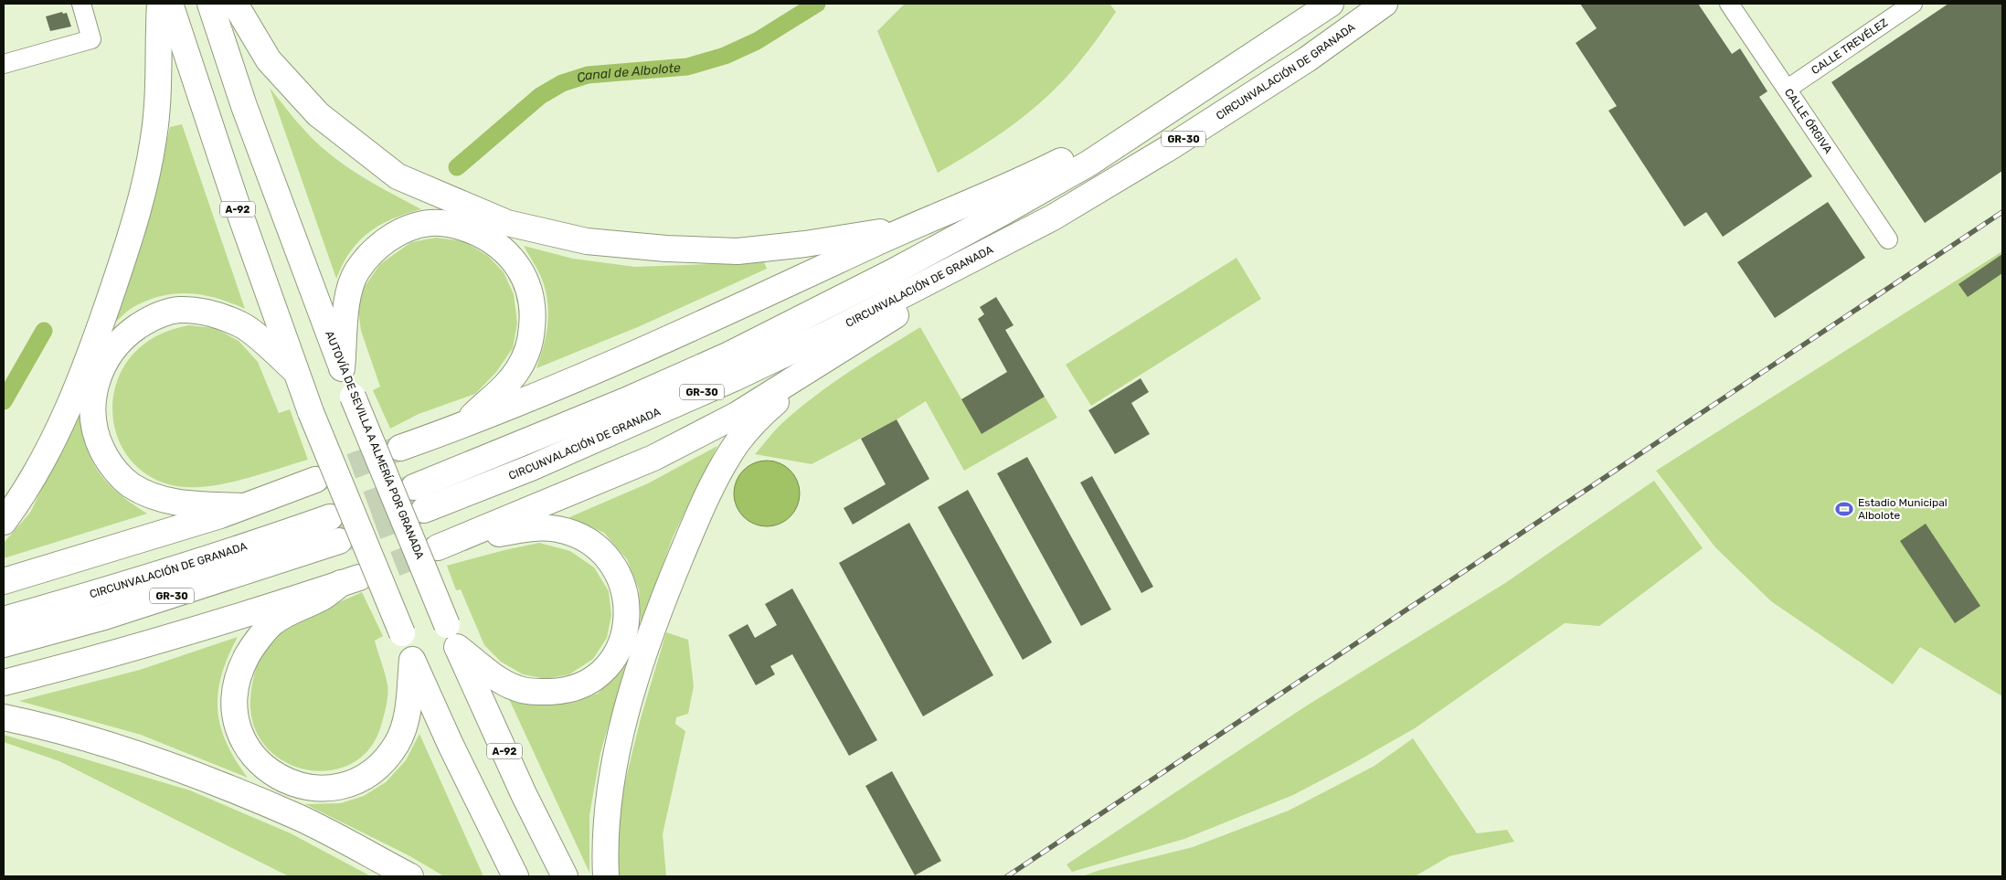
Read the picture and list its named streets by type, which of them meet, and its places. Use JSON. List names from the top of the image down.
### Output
{
  "streets": {
    "highway": [
      "CIRCUNVALACIÓN DE GRANADA",
      "GR-30",
      "A-92",
      "AUTOVÍA DE SEVILLA A ALMERÍA POR GRANADA"
    ],
    "street": ["CALLE TREVÉLEZ", "CALLE ÓRGIVA"]
  },
  "crossings": [
    ["CALLE TREVÉLEZ", "CALLE ÓRGIVA"]
  ],
  "water": ["Canal de Albolote"],
  "places": {
    "sports": ["Estadio Municipal Albolote"]
  }
}
